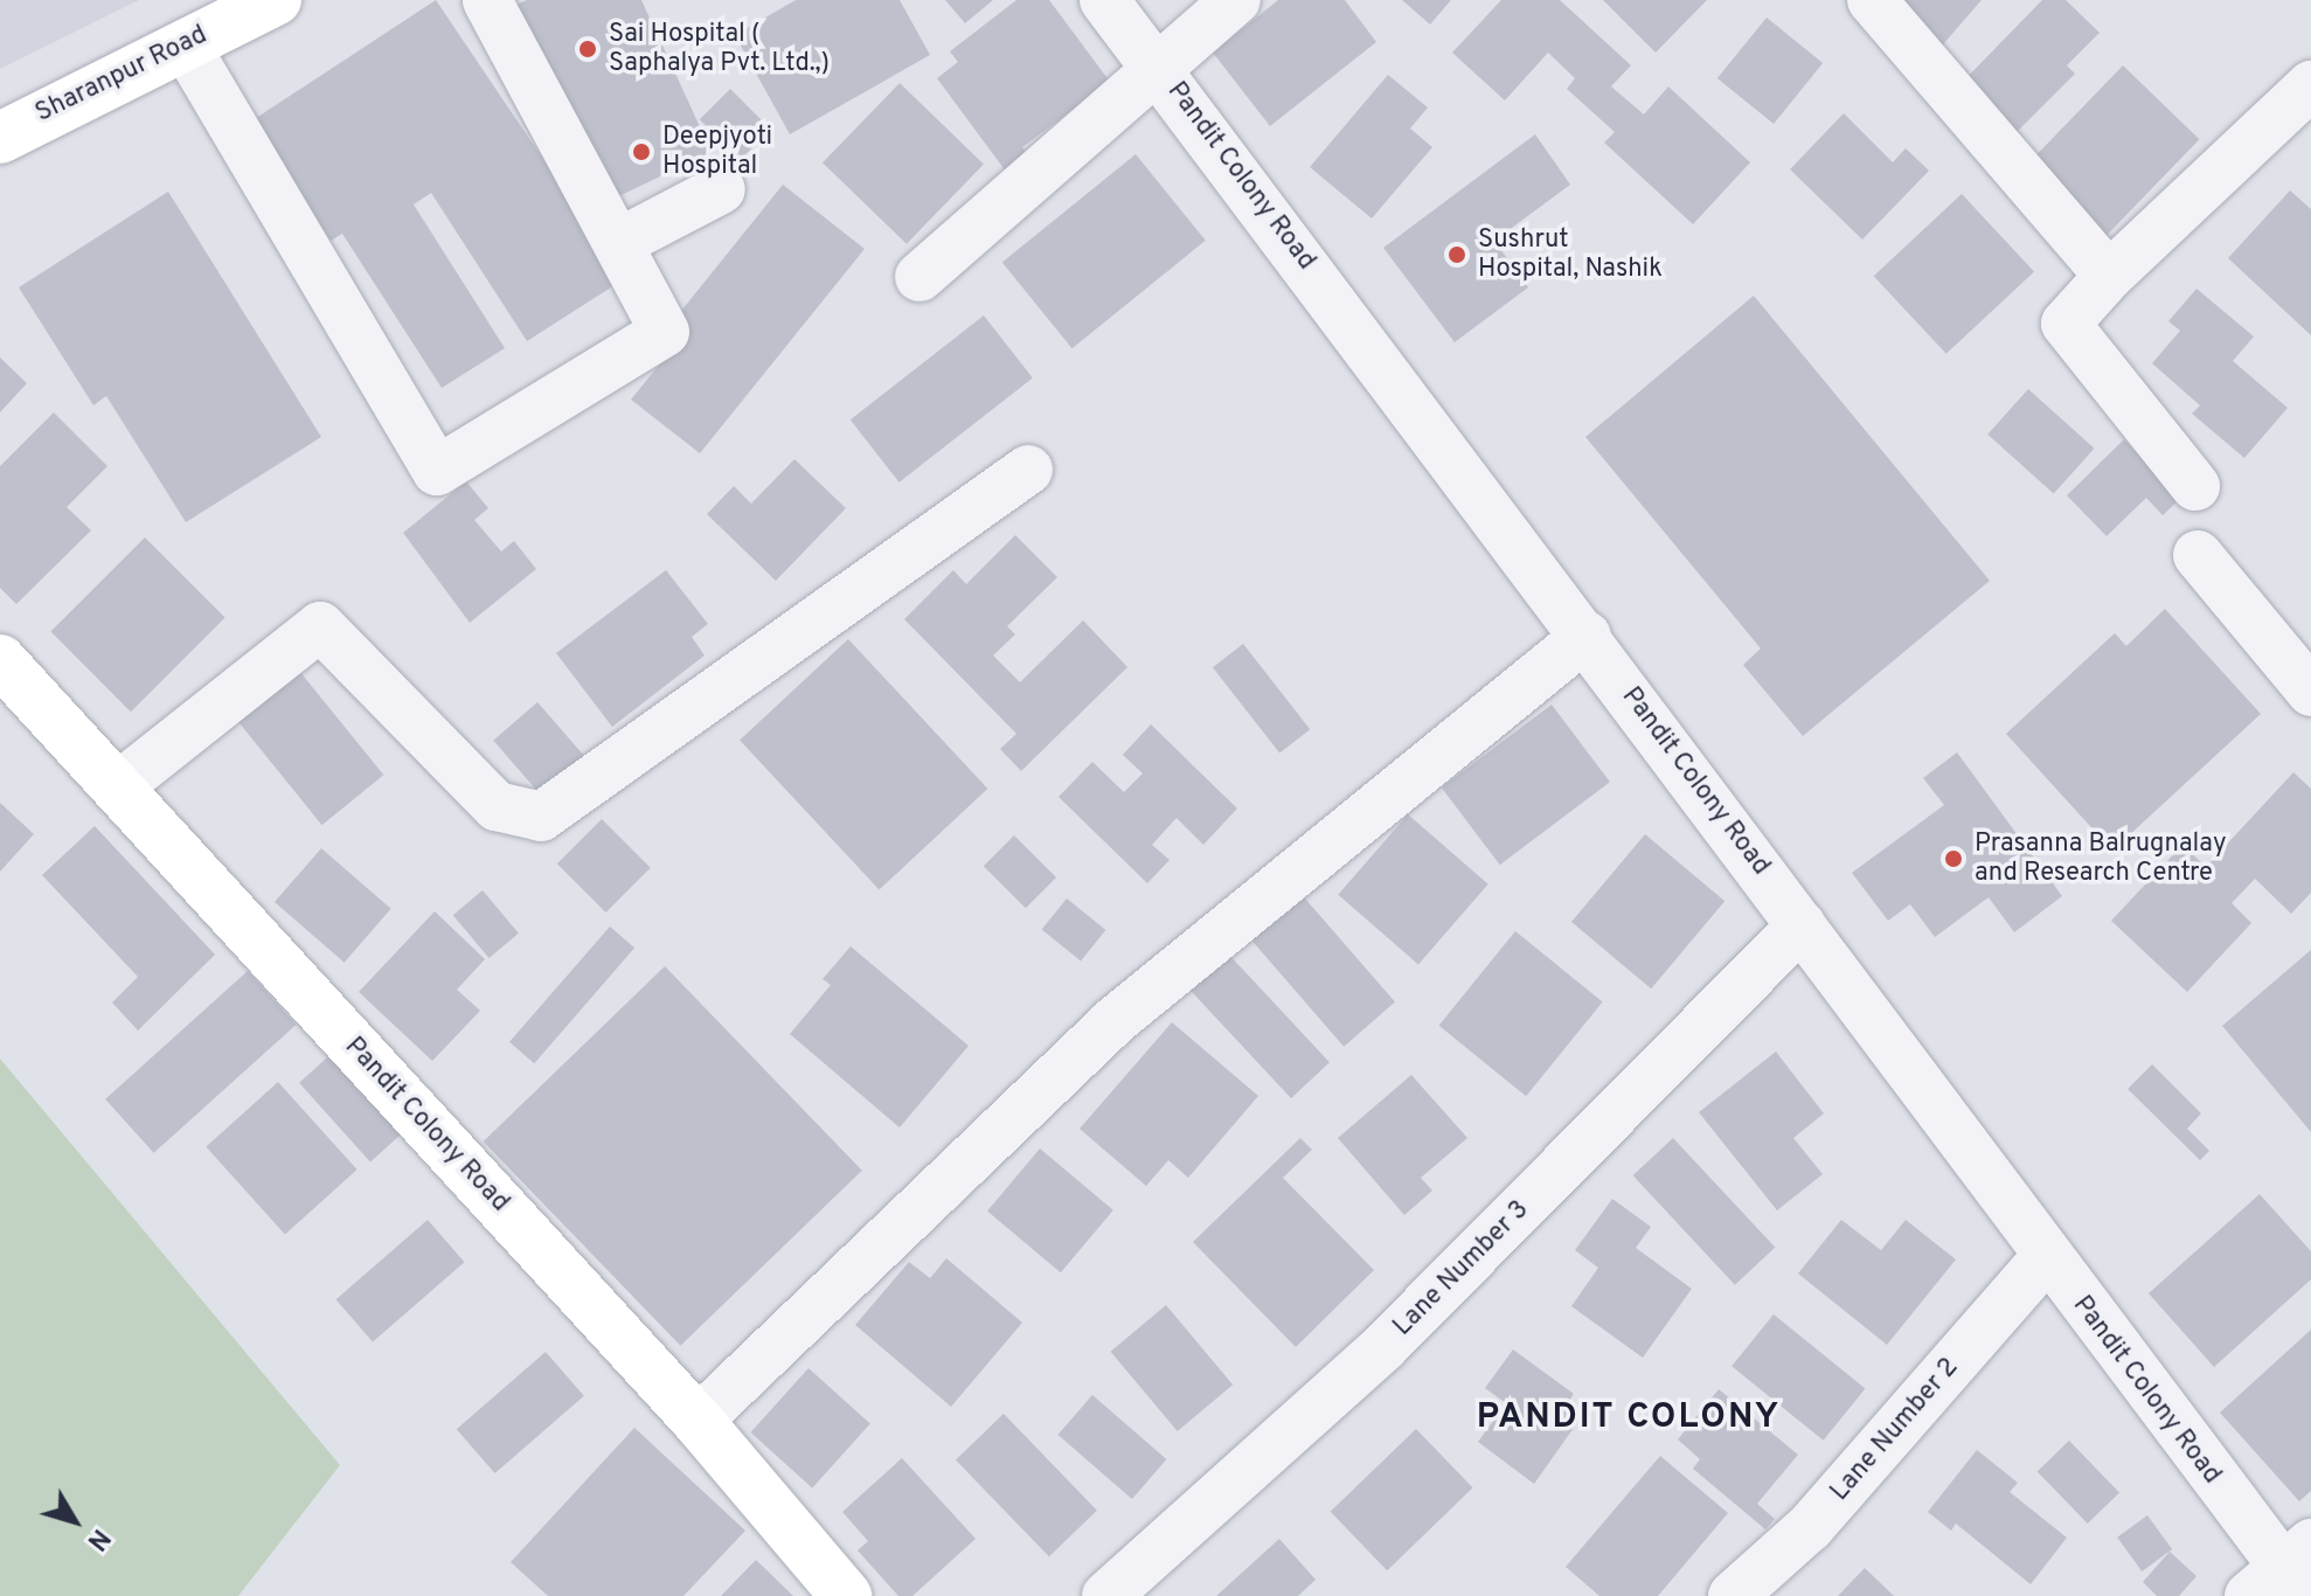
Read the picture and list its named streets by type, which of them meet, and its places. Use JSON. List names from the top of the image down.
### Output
{
  "streets": {
    "street": [
      "Sharanpur Road",
      "Pandit Colony Road",
      "Lane Number 3",
      "Lane Number 2"
    ]
  },
  "crossings": [
    ["Pandit Colony Road", "Lane Number 3"],
    ["Pandit Colony Road", "Lane Number 2"]
  ],
  "districts": ["PANDIT COLONY"],
  "places": [
    "Sai Hospital ( Saphalya Pvt. Ltd.,)",
    "Deepjyoti Hospital",
    "Sushrut Hospital, Nashik",
    "Prasanna Balrugnalay and Research Centre"
  ],
  "north": "bottom right"
}
